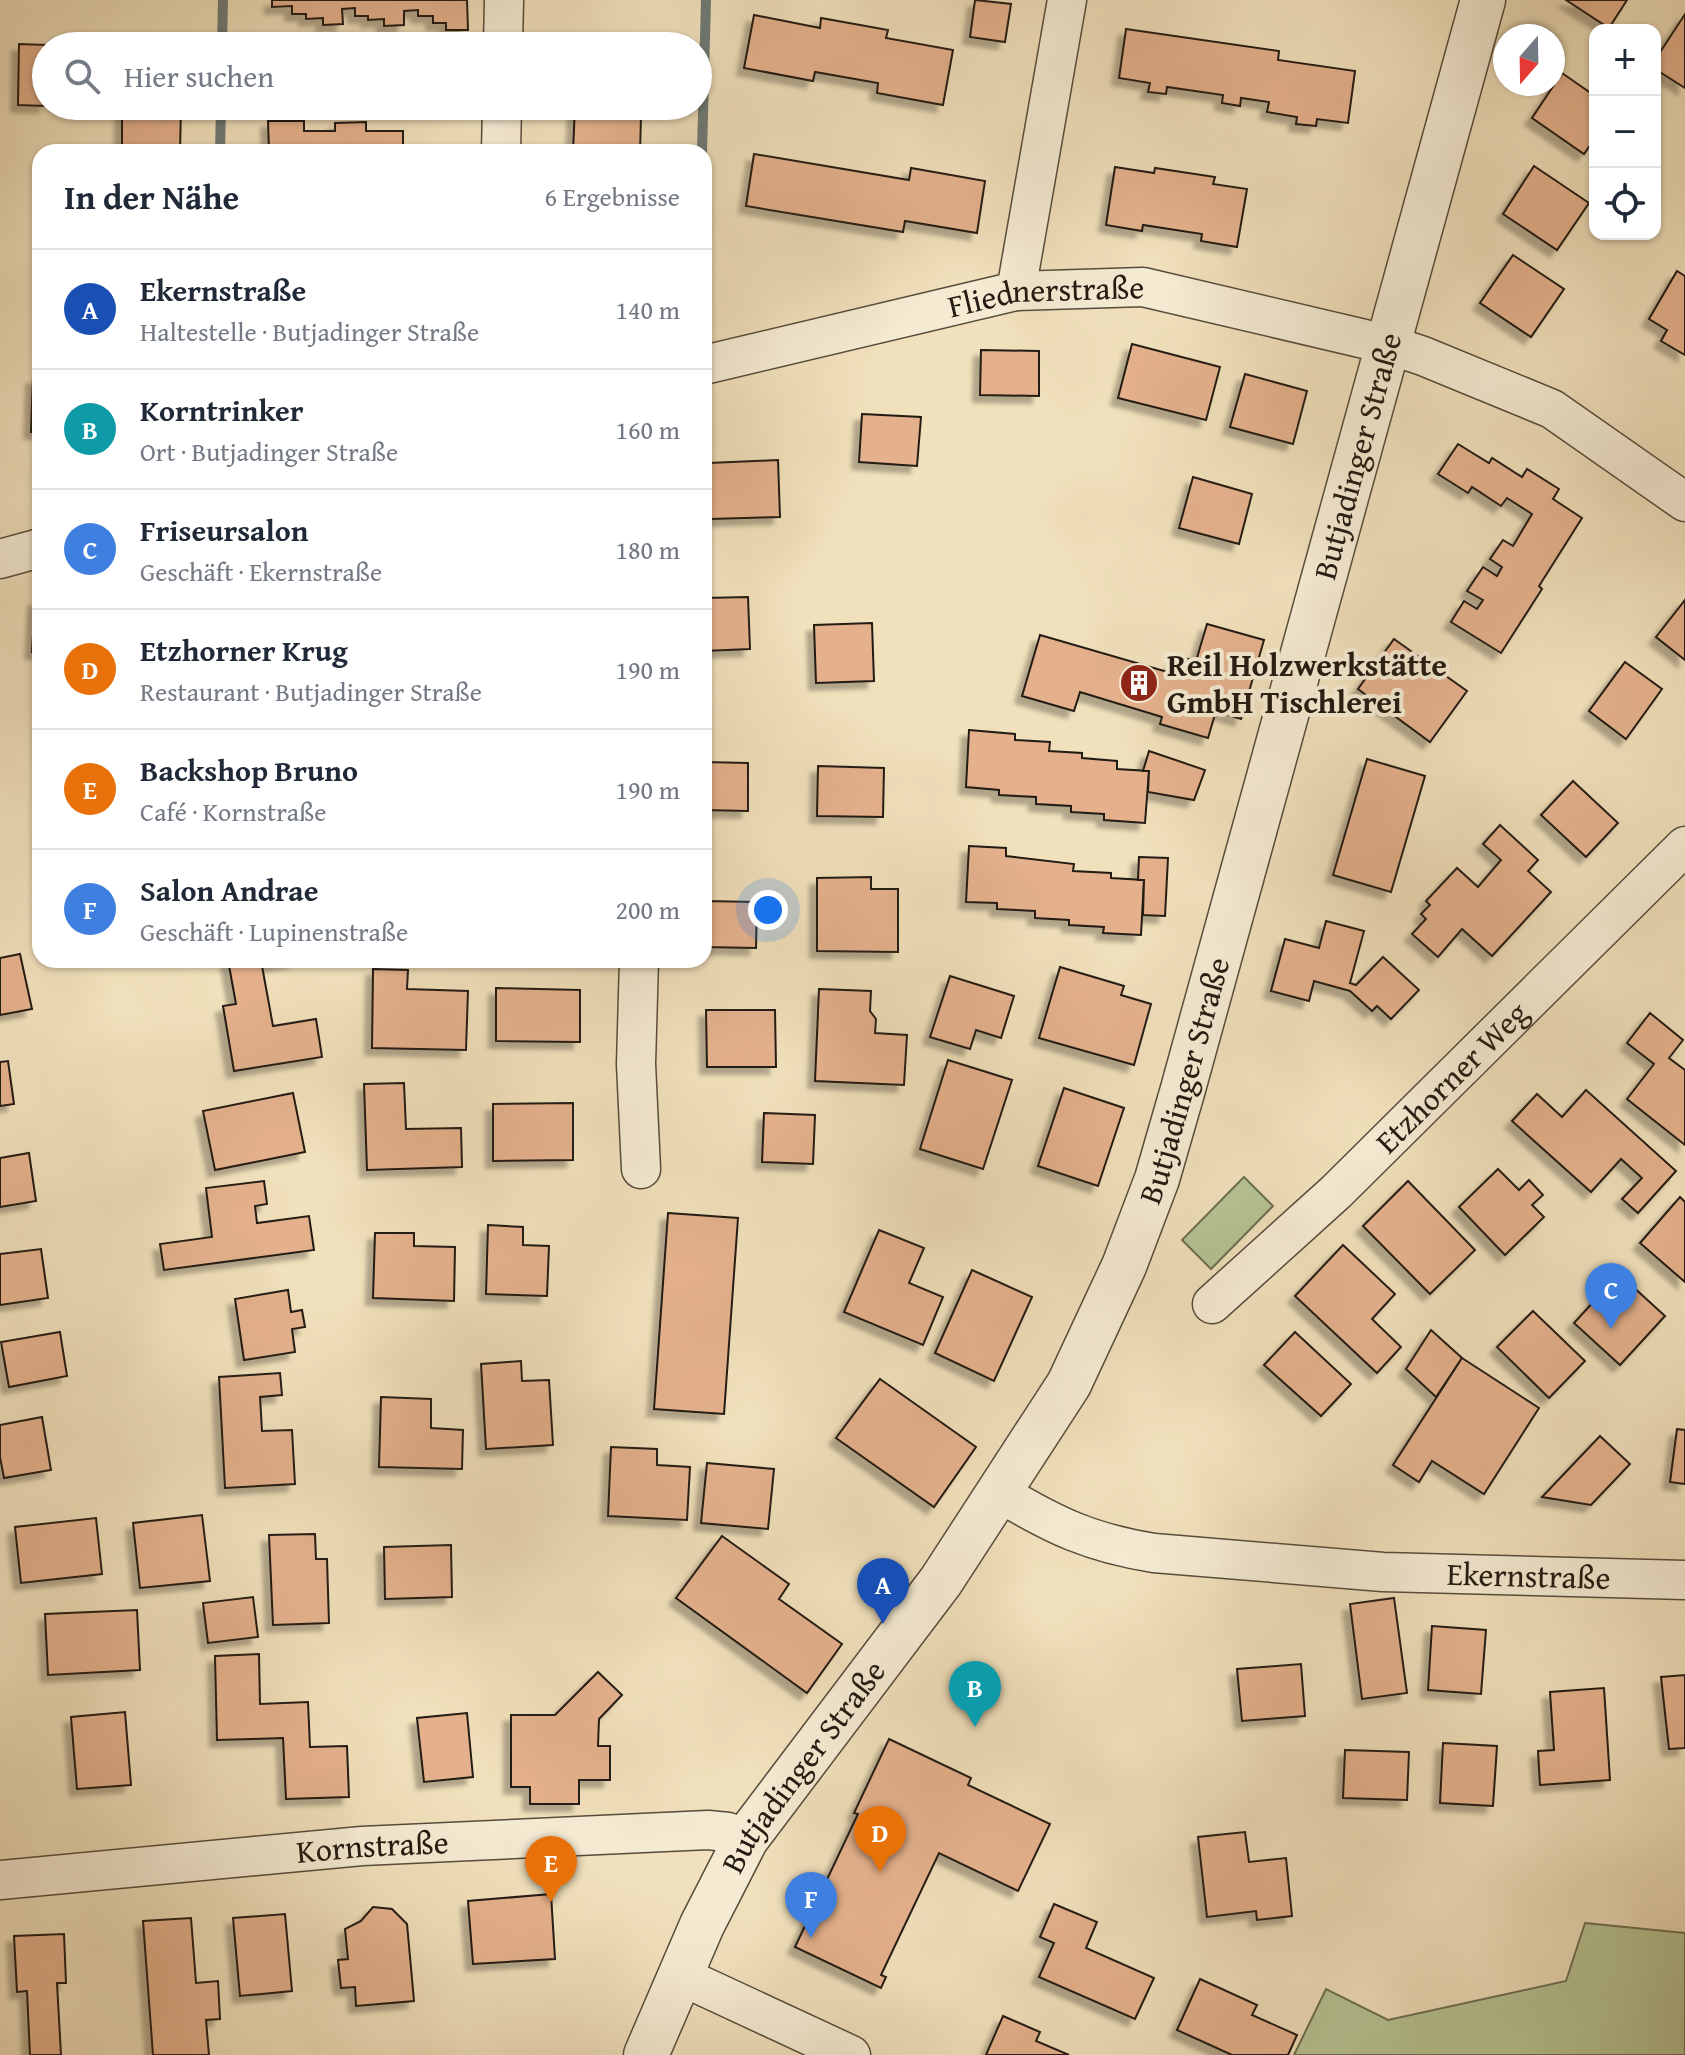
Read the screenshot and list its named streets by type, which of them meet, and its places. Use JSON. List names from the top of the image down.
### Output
{
  "streets": {
    "street": [
      "Fliednerstraße",
      "Butjadinger Straße",
      "Etzhorner Weg",
      "Ekernstraße",
      "Kornstraße"
    ]
  },
  "crossings": [
    ["Fliednerstraße", "Butjadinger Straße"],
    ["Butjadinger Straße", "Ekernstraße"],
    ["Butjadinger Straße", "Kornstraße"]
  ],
  "places": {
    "building": ["Reil Holzwerkstätte GmbH Tischlerei"]
  },
  "north": "bottom",
  "page": {
    "map_buttons": ["+", "−"],
    "search": "Hier suchen",
    "heading": ["In der Nähe", "6 Ergebnisse"],
    "list": [
      {
        "mark": "A",
        "name": "Ekernstraße",
        "note": "Haltestelle · Butjadinger Straße",
        "value": "140 m"
      },
      {
        "mark": "B",
        "name": "Korntrinker",
        "note": "Ort · Butjadinger Straße",
        "value": "160 m"
      },
      {
        "mark": "C",
        "name": "Friseursalon",
        "note": "Geschäft · Ekernstraße",
        "value": "180 m"
      },
      {
        "mark": "D",
        "name": "Etzhorner Krug",
        "note": "Restaurant · Butjadinger Straße",
        "value": "190 m"
      },
      {
        "mark": "E",
        "name": "Backshop Bruno",
        "note": "Café · Kornstraße",
        "value": "190 m"
      },
      {
        "mark": "F",
        "name": "Salon Andrae",
        "note": "Geschäft · Lupinenstraße",
        "value": "200 m"
      }
    ],
    "pins": [
      "C",
      "A",
      "B",
      "D",
      "E",
      "F"
    ]
  }
}
